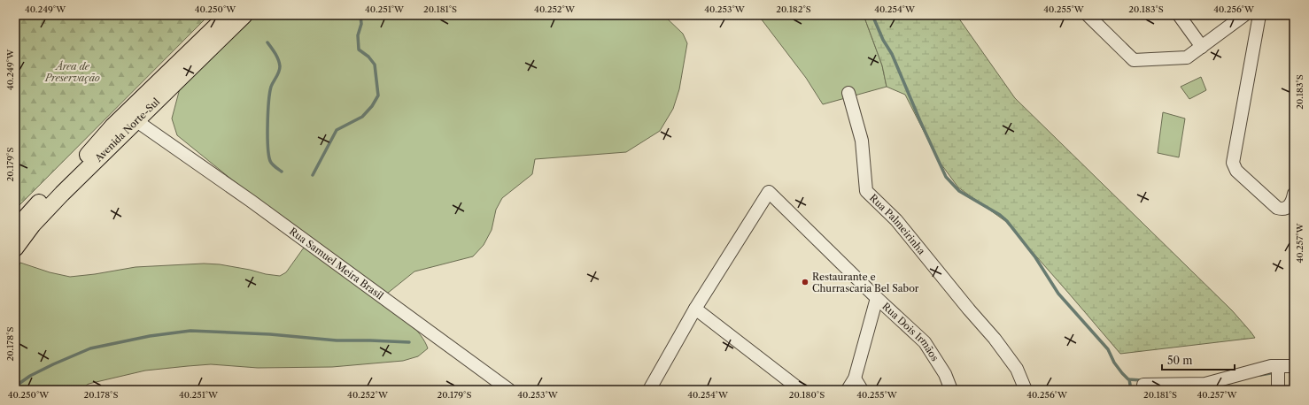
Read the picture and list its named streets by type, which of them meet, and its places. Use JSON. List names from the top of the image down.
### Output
{
  "streets": {
    "main road": ["Avenida Norte-Sul"],
    "street": ["Rua Palmeirinha", "Rua Samuel Meira Brasil", "Rua Dois Irmãos"]
  },
  "crossings": [
    ["Avenida Norte-Sul", "Rua Samuel Meira Brasil"]
  ],
  "parks": ["Área de Preservação"],
  "places": ["Restaurante e Churrascaria Bel Sabor"],
  "scale_bar": "50 m",
  "coordinates": [
    "40.249°W",
    "40.250°W",
    "40.251°W",
    "20.181°S",
    "40.252°W",
    "40.253°W",
    "20.182°S",
    "40.254°W",
    "40.255°W",
    "20.183°S",
    "40.256°W",
    "20.179°S",
    "40.257°W",
    "20.178°S",
    "20.180°S"
  ]
}
